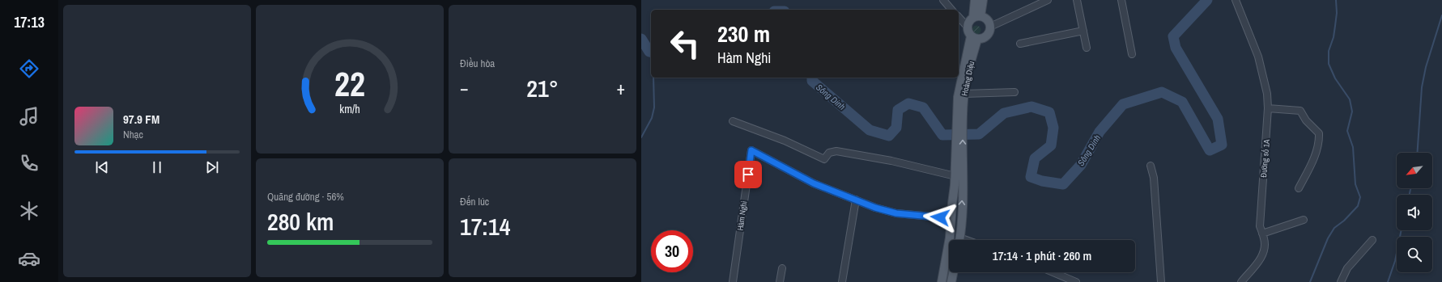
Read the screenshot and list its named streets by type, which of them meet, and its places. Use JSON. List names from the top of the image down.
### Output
{
  "streets": {
    "main road": ["Hoàng Diệu"],
    "street": ["Đường số 1A", "Hàm Nghi"]
  },
  "water": ["Sông Dinh"],
  "north": "bottom left",
  "page": {
    "tabs": "17:13",
    "tile": [
      "Điều hòa",
      ["Quãng đường · 56%", "280 km"],
      ["Đến lúc", "17:14"]
    ],
    "turn": ["230 m", "Hàm Nghi"],
    "heat": ["−", "21°", "+"],
    "song": ["97.9 FM", "Nhạc"],
    "limit": "30",
    "trip": "17:14 · 1 phút · 260 m",
    "gauge": ["22", "km/h"]
  }
}
